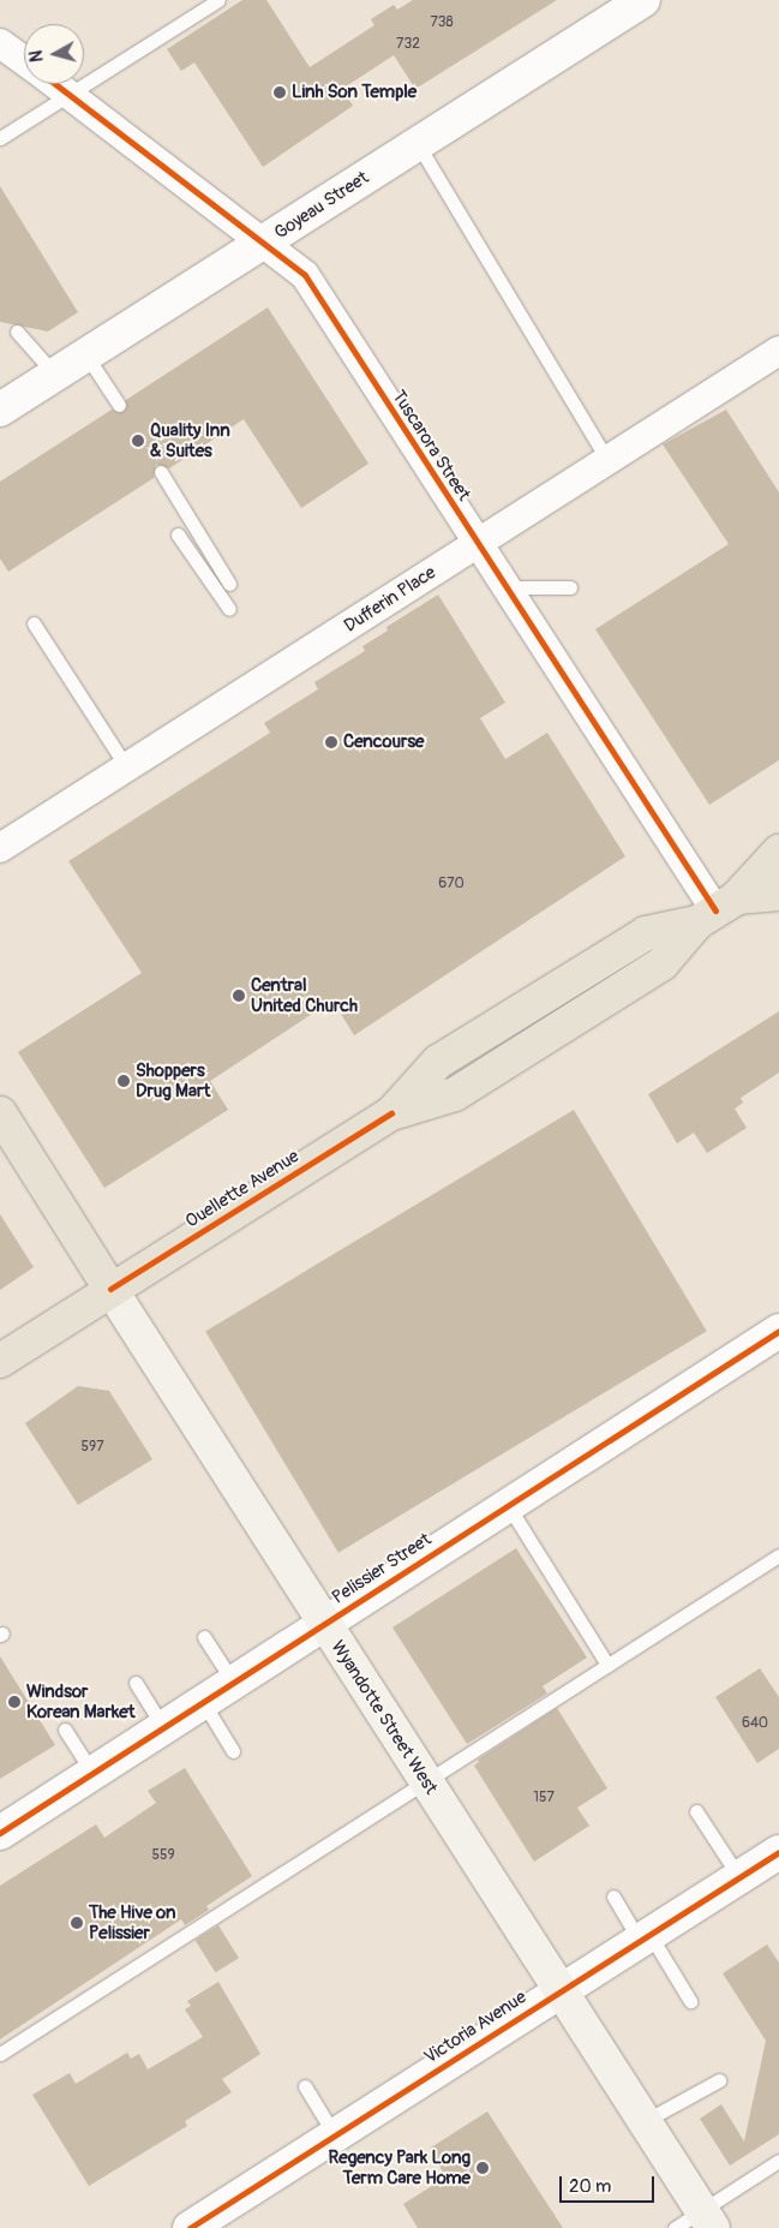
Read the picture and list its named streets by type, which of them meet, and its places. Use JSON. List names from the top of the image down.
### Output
{
  "streets": {
    "main road": ["Ouellette Avenue", "Wyandotte Street West"],
    "street": [
      "Goyeau Street",
      "Tuscarora Street",
      "Dufferin Place",
      "Pelissier Street",
      "Victoria Avenue"
    ]
  },
  "crossings": [
    ["Goyeau Street", "Tuscarora Street"],
    ["Tuscarora Street", "Dufferin Place"],
    ["Tuscarora Street", "Ouellette Avenue"],
    ["Ouellette Avenue", "Wyandotte Street West"],
    ["Pelissier Street", "Wyandotte Street West"],
    ["Wyandotte Street West", "Victoria Avenue"]
  ],
  "places": [
    "Linh Son Temple",
    "Quality Inn & Suites",
    "Cencourse",
    "Central United Church",
    "Shoppers Drug Mart",
    "Windsor Korean Market",
    "The Hive on Pelissier",
    "Regency Park Long Term Care Home"
  ],
  "house_numbers": [
    "738",
    "732",
    "670",
    "597",
    "640",
    "157",
    "559"
  ],
  "scale_bar": "20 m",
  "north": "left"
}
